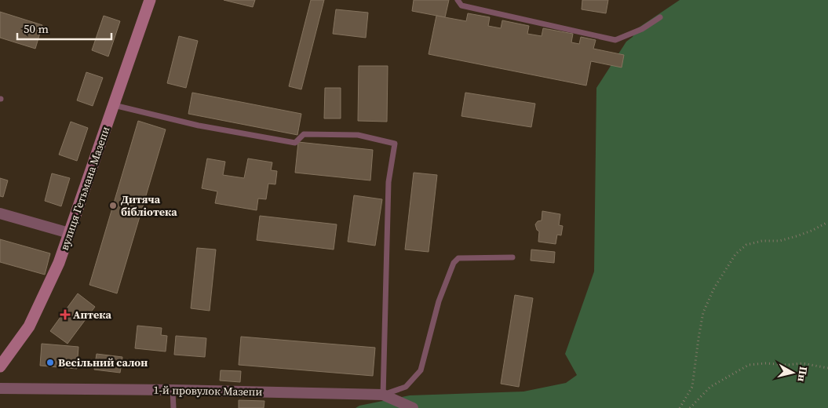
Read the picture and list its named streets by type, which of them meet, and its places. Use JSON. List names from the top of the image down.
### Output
{
  "streets": {
    "main road": ["вулиця Гетьмана Мазепи"],
    "street": ["1-й провулок Мазепи"]
  },
  "places": {
    "other": ["Дитяча бібліотека", "Весільний салон"],
    "health": ["Аптека"]
  },
  "scale_bar": "50 m",
  "north": "right"
}
